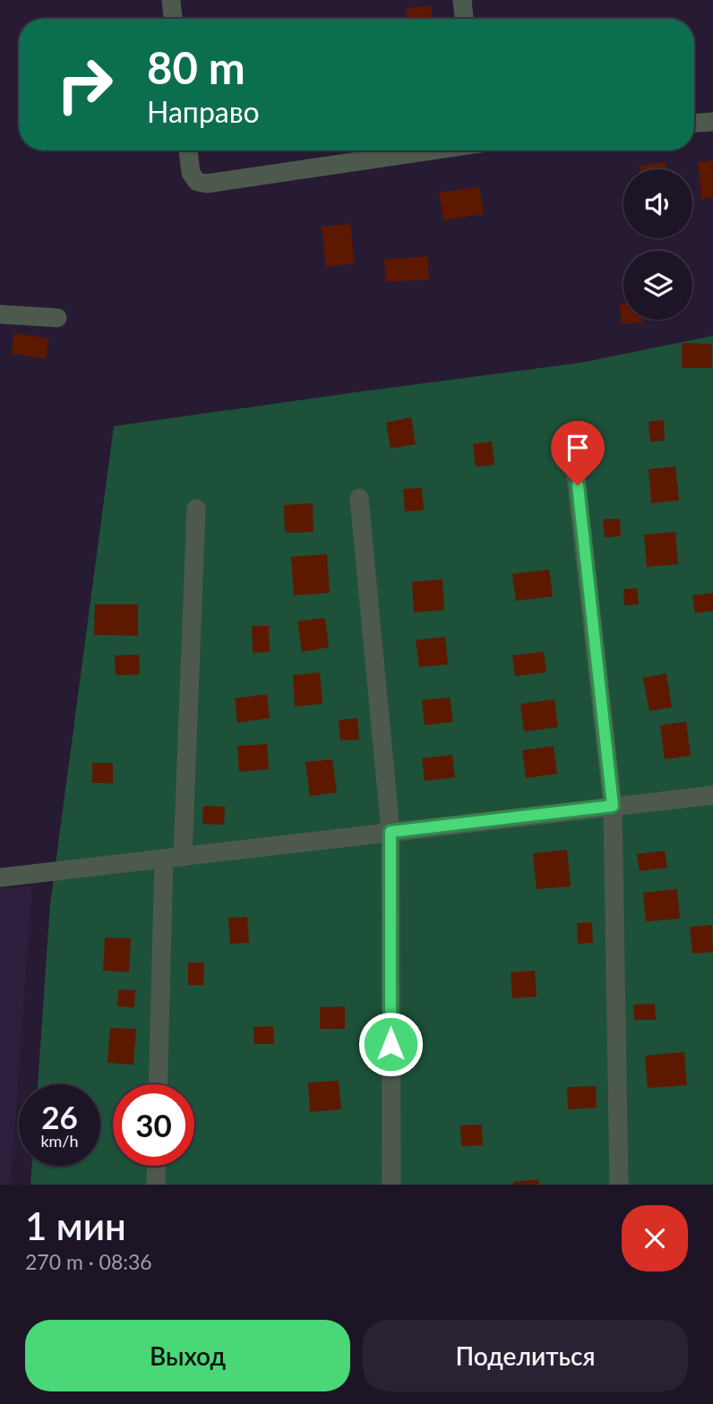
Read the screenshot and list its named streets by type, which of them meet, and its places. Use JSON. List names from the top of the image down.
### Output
{
  "page": {
    "turn": ["80 m", "Направо"],
    "speed": "26 km/h",
    "limit": "30",
    "heading": ["1 мин", "270 m · 08:36"],
    "buttons": ["Выход", "Поделиться"]
  }
}
